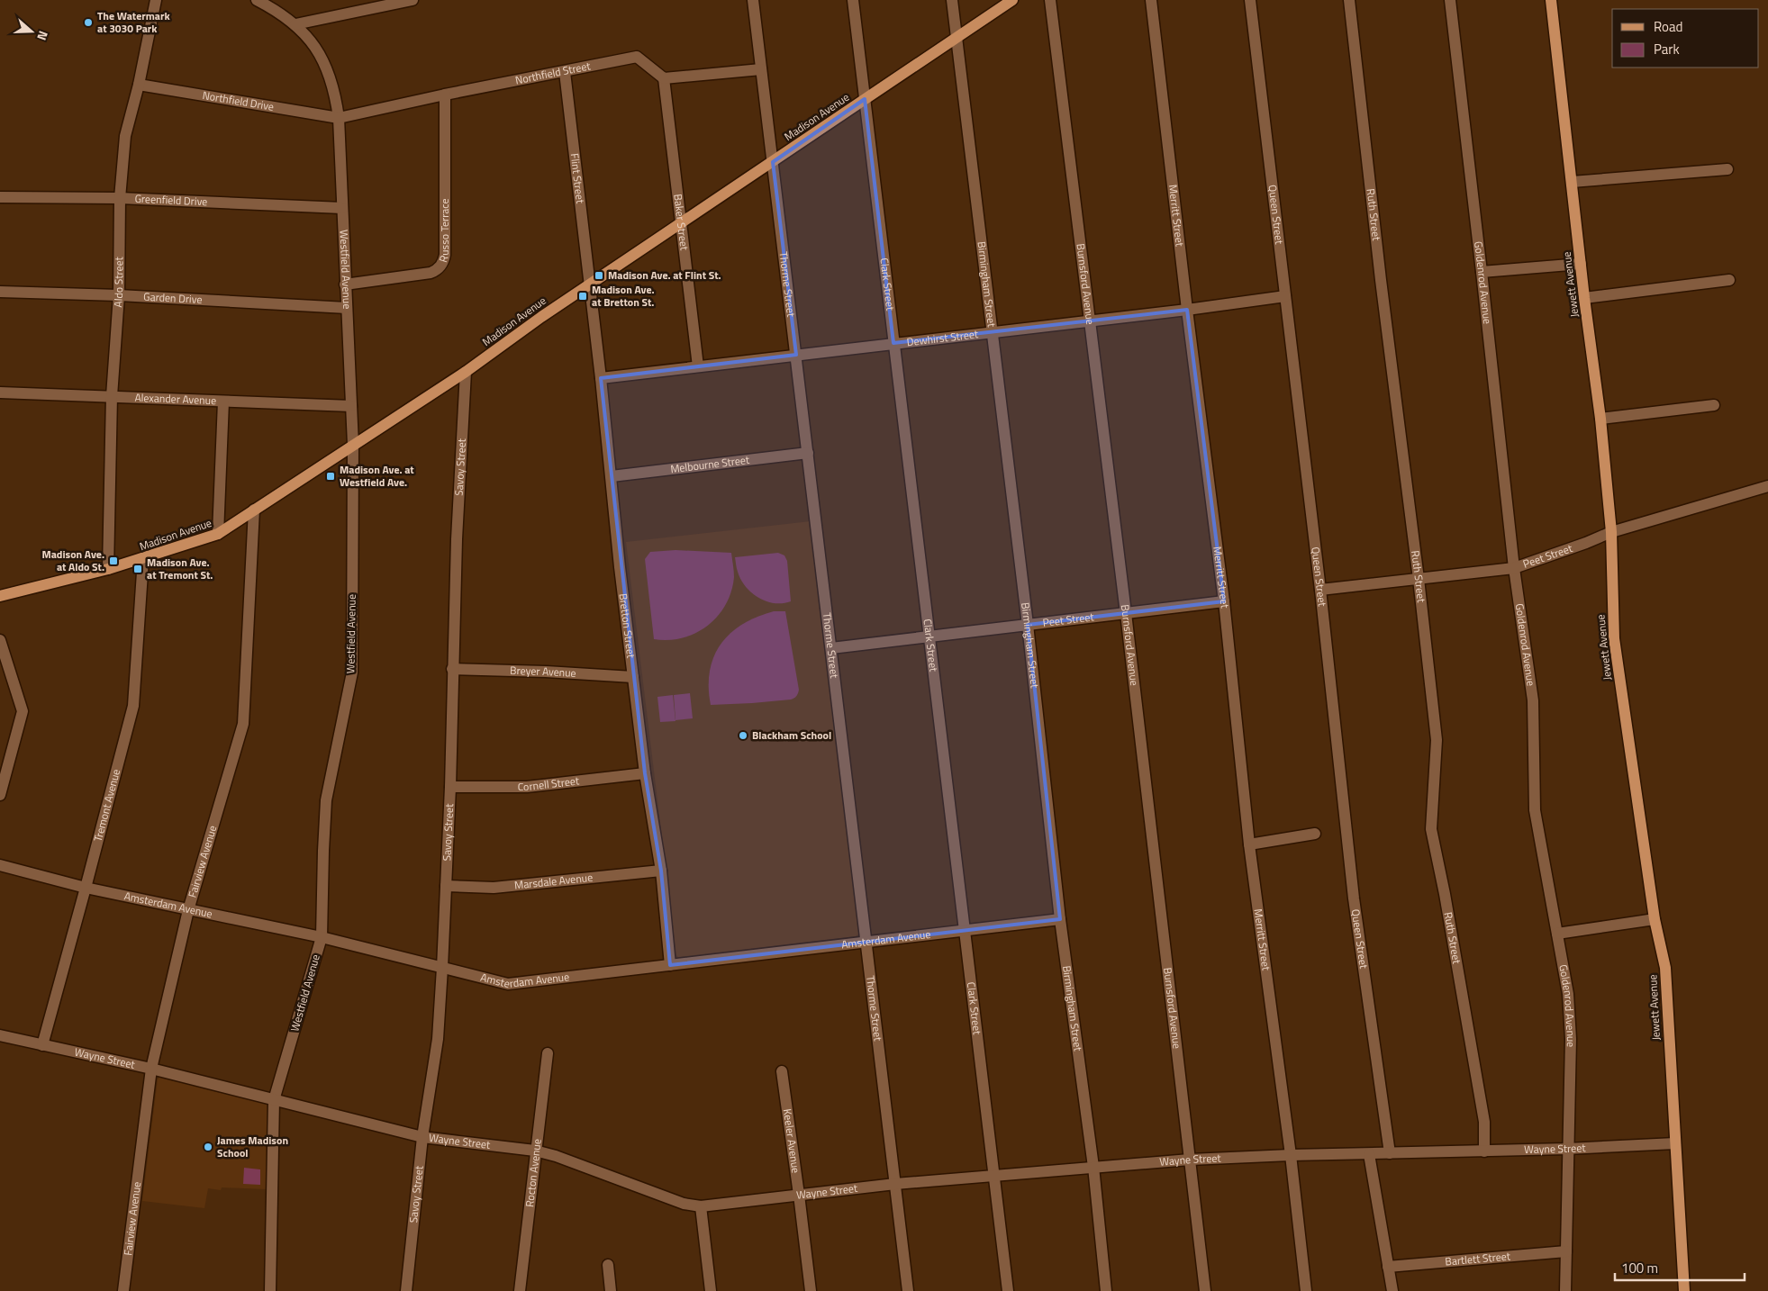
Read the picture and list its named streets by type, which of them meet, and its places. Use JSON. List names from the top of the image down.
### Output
{
  "streets": {
    "main road": ["Madison Avenue", "Jewett Avenue"],
    "street": [
      "Northfield Street",
      "Northfield Drive",
      "Flint Street",
      "Greenfield Drive",
      "Ruth Street",
      "Queen Street",
      "Merritt Street",
      "Baker Street",
      "Russo Terrace",
      "Westfield Avenue",
      "Aldo Street",
      "Goldenrod Avenue",
      "Thorme Street",
      "Clark Street",
      "Birmingham Street",
      "Burnsford Avenue",
      "Garden Drive",
      "Dewhirst Street",
      "Alexander Avenue",
      "Melbourne Street",
      "Savoy Street",
      "Peet Street",
      "Bretton Street",
      "Breyer Avenue",
      "Cornell Street",
      "Tremont Avenue",
      "Fairview Avenue",
      "Marsdale Avenue",
      "Amsterdam Avenue",
      "Wayne Street",
      "Keeler Avenue",
      "Rocton Avenue",
      "Bartlett Street"
    ]
  },
  "crossings": [
    ["Northfield Street", "Northfield Drive"],
    ["Northfield Street", "Flint Street"],
    ["Northfield Street", "Baker Street"],
    ["Northfield Street", "Russo Terrace"],
    ["Northfield Street", "Westfield Avenue"],
    ["Northfield Drive", "Westfield Avenue"],
    ["Northfield Drive", "Aldo Street"],
    ["Madison Avenue", "Flint Street"],
    ["Madison Avenue", "Baker Street"],
    ["Madison Avenue", "Westfield Avenue"],
    ["Madison Avenue", "Aldo Street"],
    ["Madison Avenue", "Thorme Street"],
    ["Madison Avenue", "Clark Street"],
    ["Madison Avenue", "Birmingham Street"],
    ["Madison Avenue", "Savoy Street"],
    ["Madison Avenue", "Bretton Street"],
    ["Madison Avenue", "Tremont Avenue"],
    ["Madison Avenue", "Fairview Avenue"],
    ["Flint Street", "Bretton Street"],
    ["Greenfield Drive", "Westfield Avenue"],
    ["Greenfield Drive", "Aldo Street"],
    ["Ruth Street", "Peet Street"],
    ["Ruth Street", "Wayne Street"],
    ["Queen Street", "Dewhirst Street"],
    ["Queen Street", "Peet Street"],
    ["Queen Street", "Wayne Street"],
    ["Merritt Street", "Dewhirst Street"],
    ["Merritt Street", "Peet Street"],
    ["Merritt Street", "Wayne Street"],
    ["Baker Street", "Dewhirst Street"],
    ["Russo Terrace", "Westfield Avenue"],
    ["Westfield Avenue", "Garden Drive"],
    ["Westfield Avenue", "Alexander Avenue"],
    ["Westfield Avenue", "Amsterdam Avenue"],
    ["Westfield Avenue", "Wayne Street"],
    ["Aldo Street", "Garden Drive"],
    ["Aldo Street", "Alexander Avenue"],
    ["Goldenrod Avenue", "Peet Street"],
    ["Goldenrod Avenue", "Wayne Street"],
    ["Goldenrod Avenue", "Bartlett Street"],
    ["Thorme Street", "Dewhirst Street"],
    ["Thorme Street", "Melbourne Street"],
    ["Thorme Street", "Peet Street"],
    ["Thorme Street", "Amsterdam Avenue"],
    ["Thorme Street", "Wayne Street"],
    ["Clark Street", "Dewhirst Street"],
    ["Clark Street", "Peet Street"],
    ["Clark Street", "Amsterdam Avenue"],
    ["Clark Street", "Wayne Street"],
    ["Birmingham Street", "Dewhirst Street"],
    ["Birmingham Street", "Peet Street"],
    ["Birmingham Street", "Amsterdam Avenue"],
    ["Birmingham Street", "Wayne Street"],
    ["Burnsford Avenue", "Dewhirst Street"],
    ["Burnsford Avenue", "Peet Street"],
    ["Burnsford Avenue", "Wayne Street"],
    ["Jewett Avenue", "Peet Street"],
    ["Jewett Avenue", "Wayne Street"],
    ["Dewhirst Street", "Bretton Street"],
    ["Melbourne Street", "Bretton Street"],
    ["Savoy Street", "Breyer Avenue"],
    ["Savoy Street", "Cornell Street"],
    ["Savoy Street", "Marsdale Avenue"],
    ["Savoy Street", "Amsterdam Avenue"],
    ["Savoy Street", "Wayne Street"],
    ["Bretton Street", "Breyer Avenue"],
    ["Bretton Street", "Cornell Street"],
    ["Bretton Street", "Marsdale Avenue"],
    ["Bretton Street", "Amsterdam Avenue"],
    ["Tremont Avenue", "Amsterdam Avenue"],
    ["Tremont Avenue", "Wayne Street"],
    ["Fairview Avenue", "Amsterdam Avenue"],
    ["Fairview Avenue", "Wayne Street"],
    ["Wayne Street", "Keeler Avenue"],
    ["Wayne Street", "Rocton Avenue"]
  ],
  "places": {
    "other": ["The Watermark at 3030 Park", "Blackham School", "James Madison School"],
    "transit": [
      "Madison Ave. at Flint St.",
      "Madison Ave. at Bretton St.",
      "Madison Ave. at Westfield Ave.",
      "Madison Ave. at Aldo St.",
      "Madison Ave. at Tremont St."
    ]
  },
  "legend": ["Road", "Park"],
  "scale_bar": "100 m",
  "north": "right"
}
